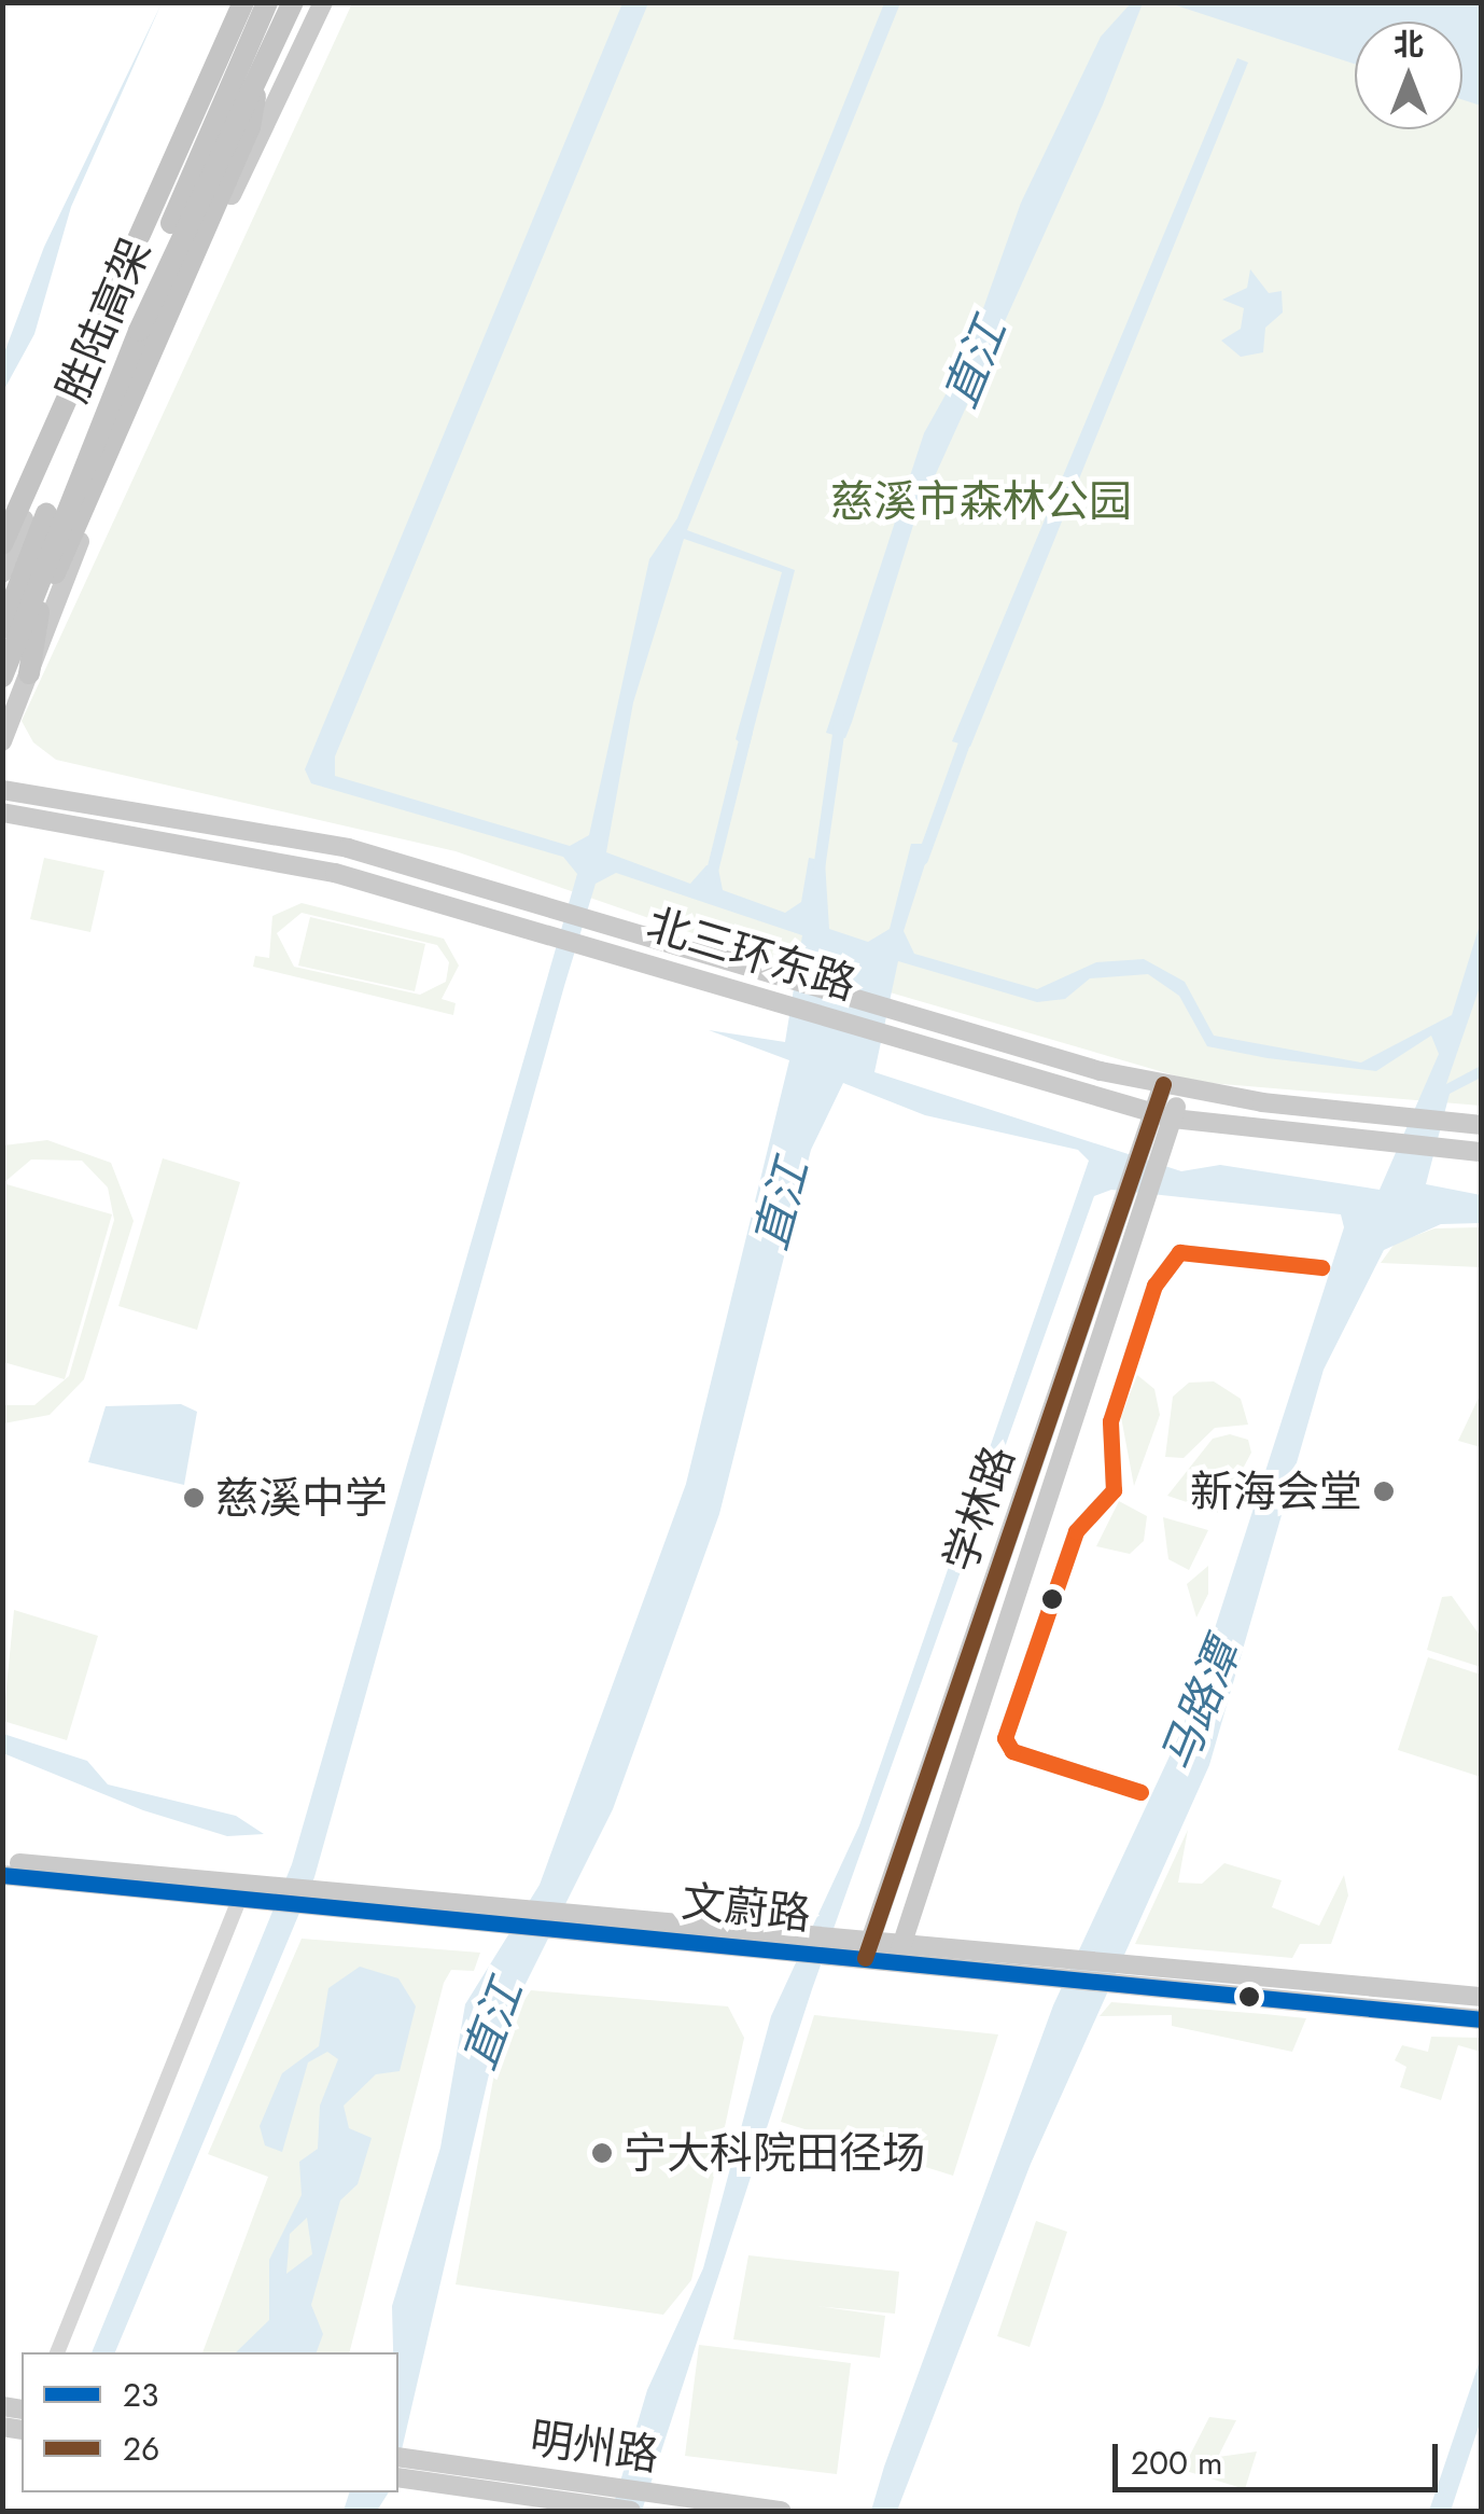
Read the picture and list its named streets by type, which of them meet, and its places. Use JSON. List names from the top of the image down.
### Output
{
  "streets": {
    "highway": ["胜陆高架"],
    "main road": [
      "北三环东路",
      "学林路",
      "文蔚路",
      "明州路"
    ]
  },
  "crossings": [
    ["北三环东路", "学林路"],
    ["学林路", "文蔚路"]
  ],
  "water": ["直江", "马路潭"],
  "parks": ["慈溪市森林公园"],
  "places": ["新海会堂", "慈溪中学", "宁大科院田径场"],
  "lines": ["transit line 26", "transit line 23"],
  "legend": ["23", "26"],
  "scale_bar": "200 m",
  "north": "top"
}
